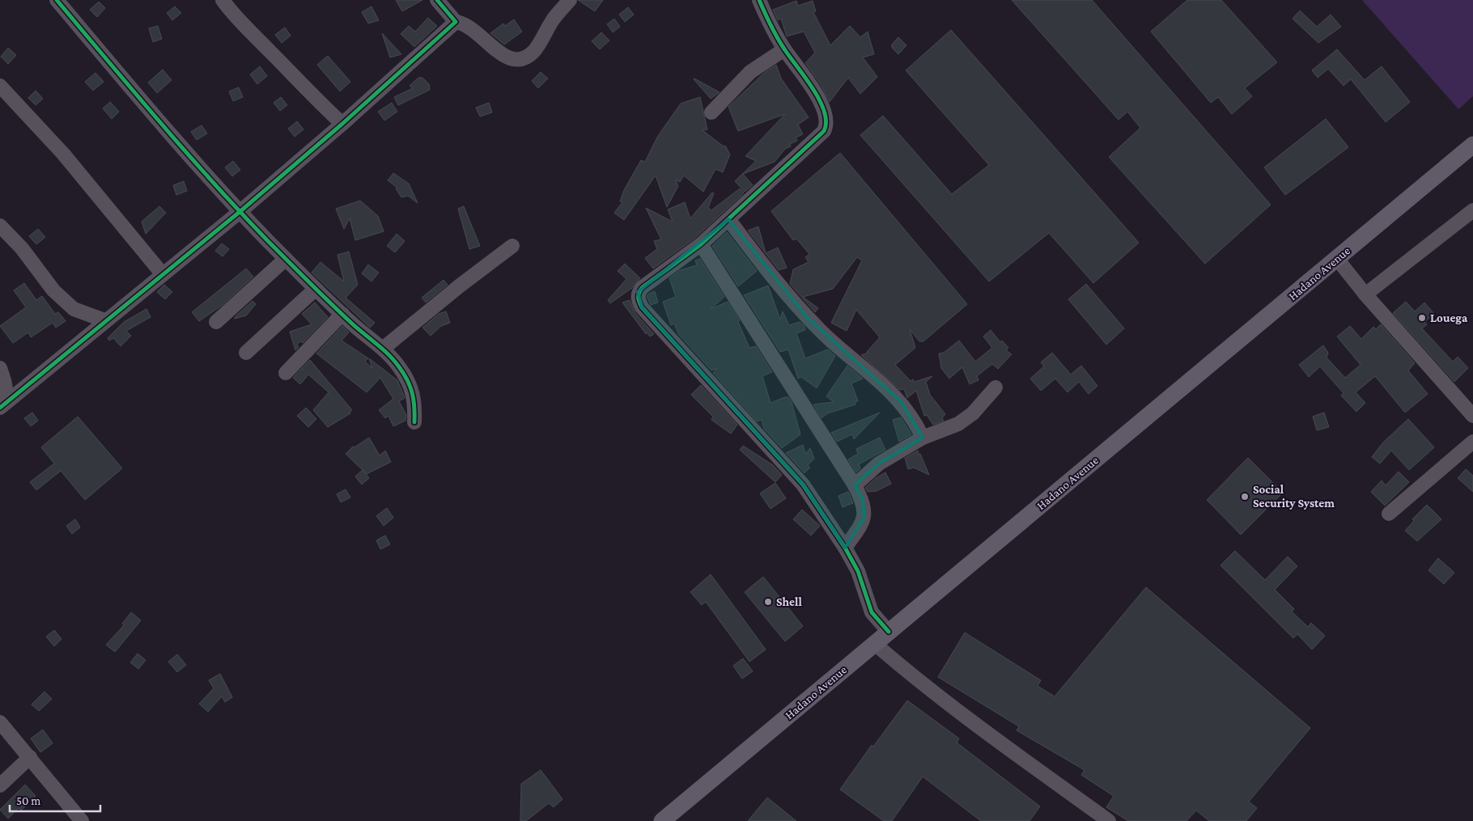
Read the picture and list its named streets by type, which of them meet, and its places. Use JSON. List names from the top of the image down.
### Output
{
  "streets": {
    "main road": ["Hadano Avenue"]
  },
  "places": ["Louega", "Social Security System", "Shell"],
  "scale_bar": "50 m"
}
